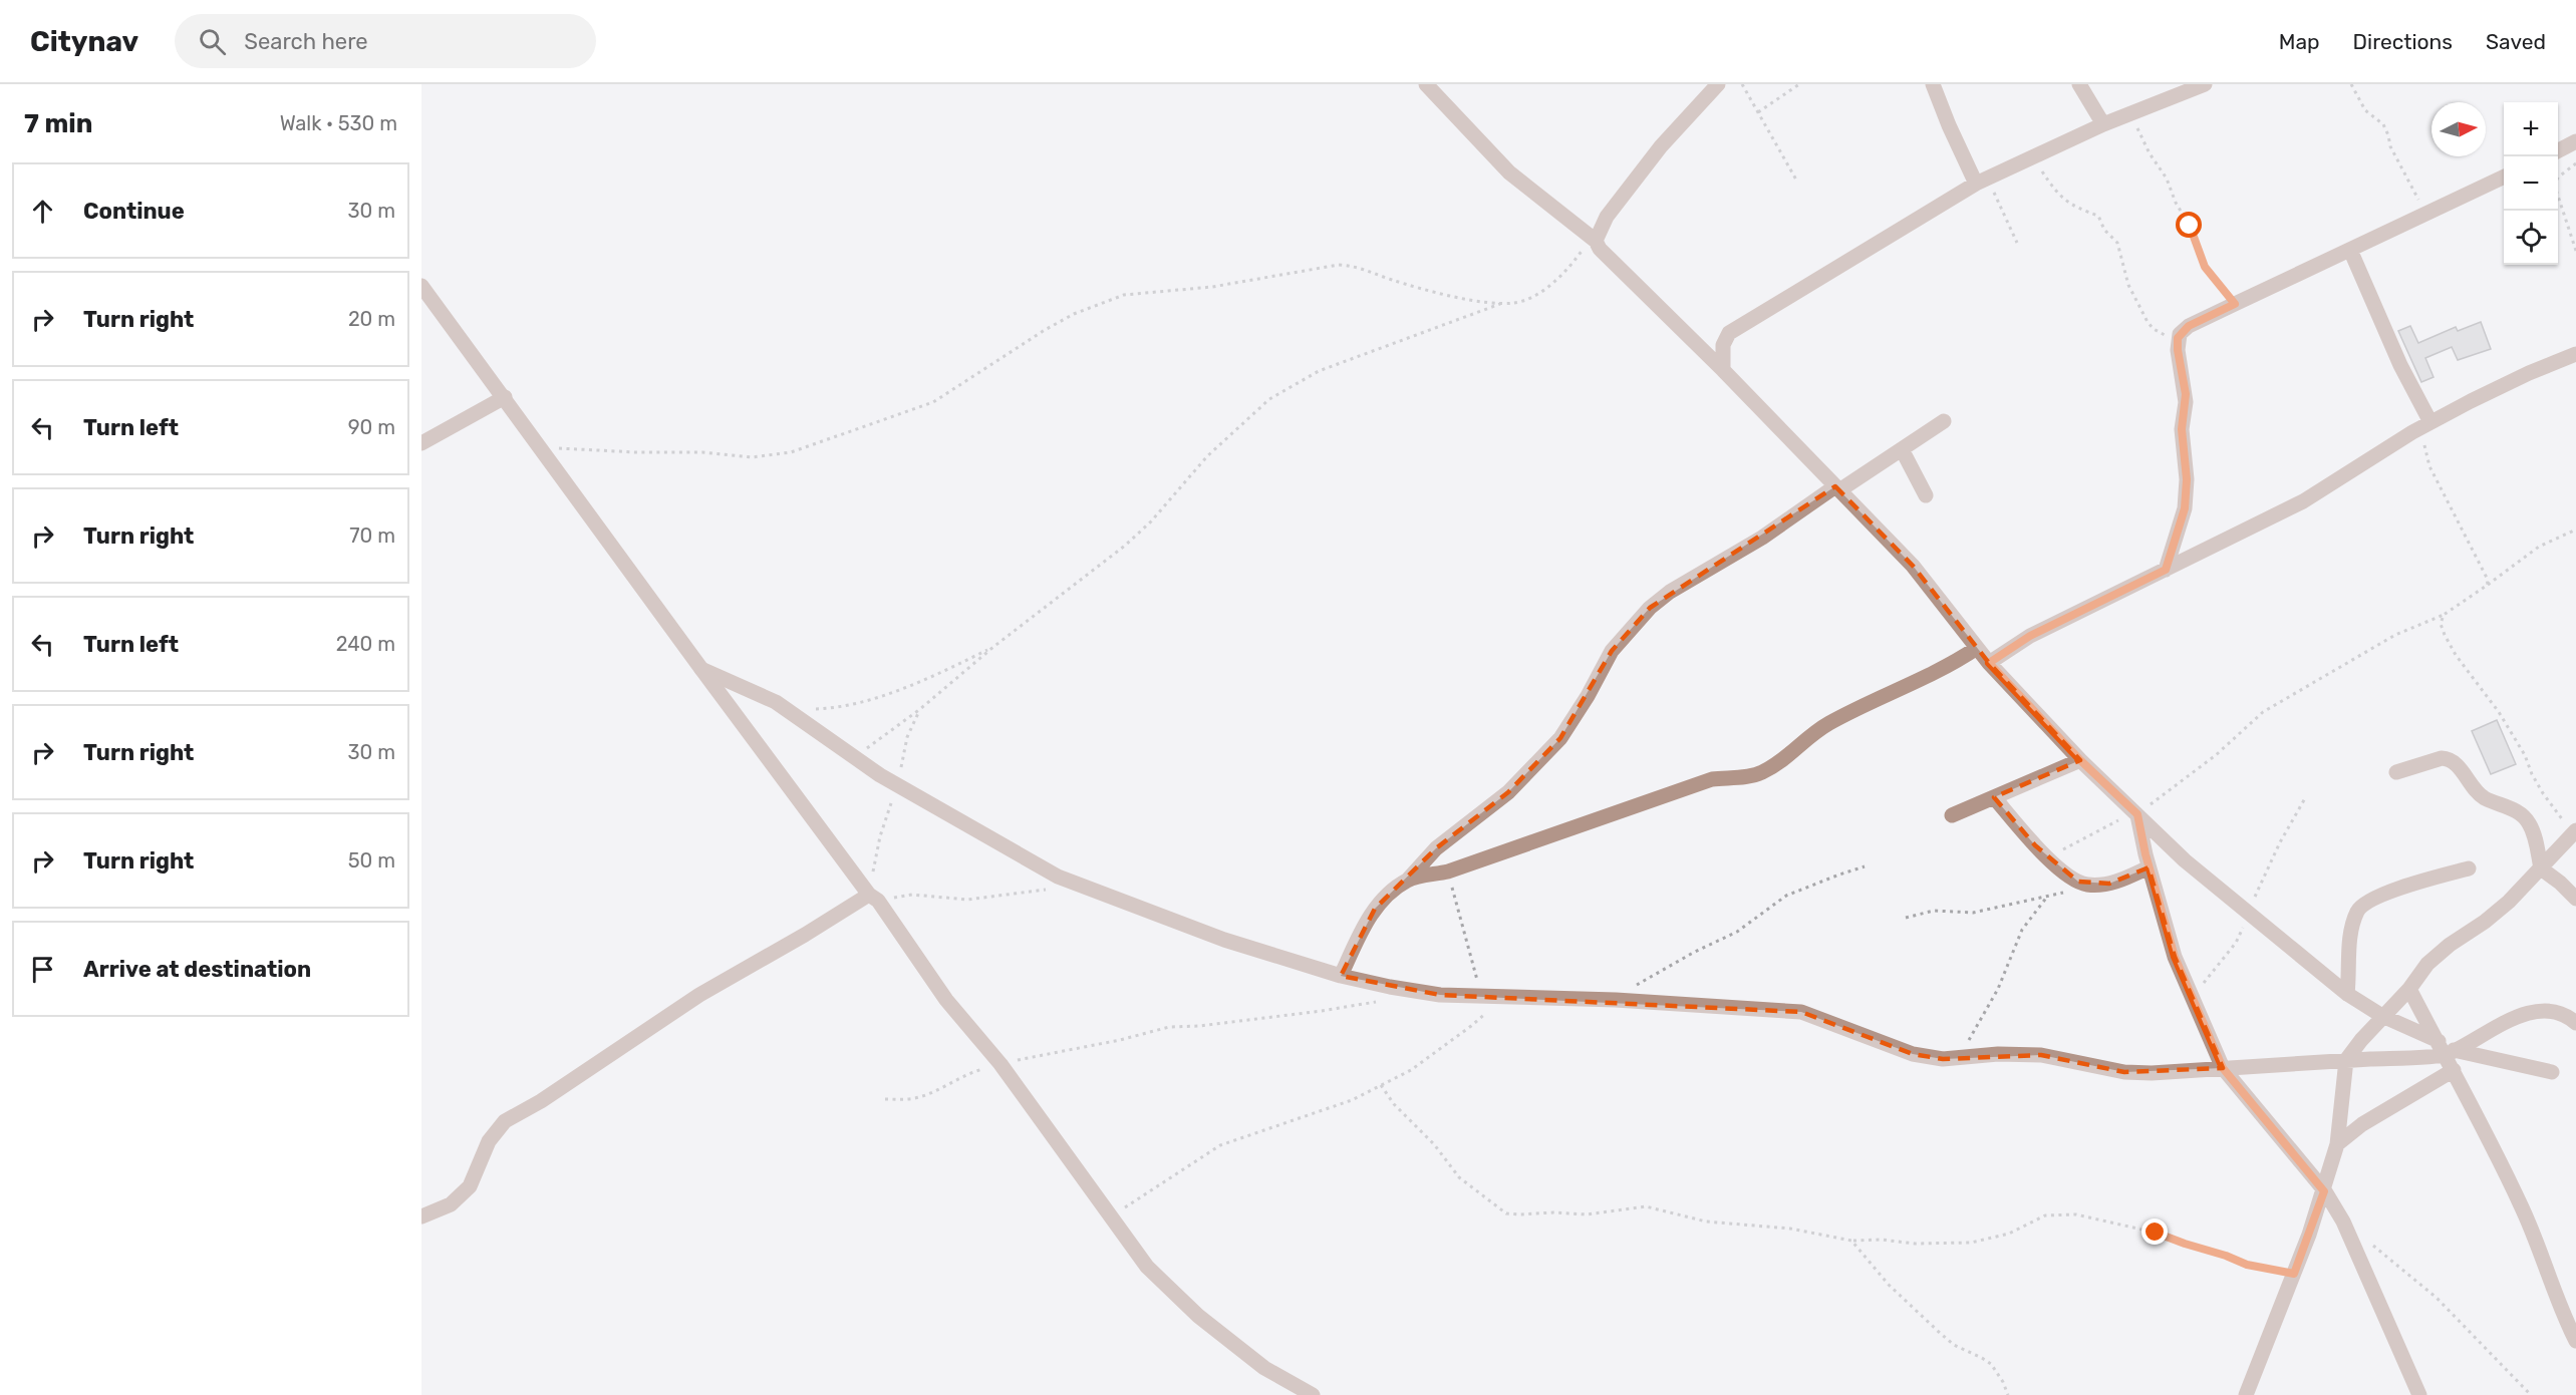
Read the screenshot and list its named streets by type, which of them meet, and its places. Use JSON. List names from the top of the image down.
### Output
{
  "north": "right",
  "page": {
    "header": "Citynav",
    "search": "Search here",
    "nav": ["Map", "Directions", "Saved"],
    "heading": ["7 min", "Walk · 530 m"],
    "map_buttons": ["+", "−"],
    "list": [
      ["Continue", "30 m"],
      ["Turn right", "20 m"],
      ["Turn left", "90 m"],
      ["Turn right", "70 m"],
      ["Turn left", "240 m"],
      ["Turn right", "30 m"],
      ["Turn right", "50 m"],
      "Arrive at destination"
    ]
  }
}
